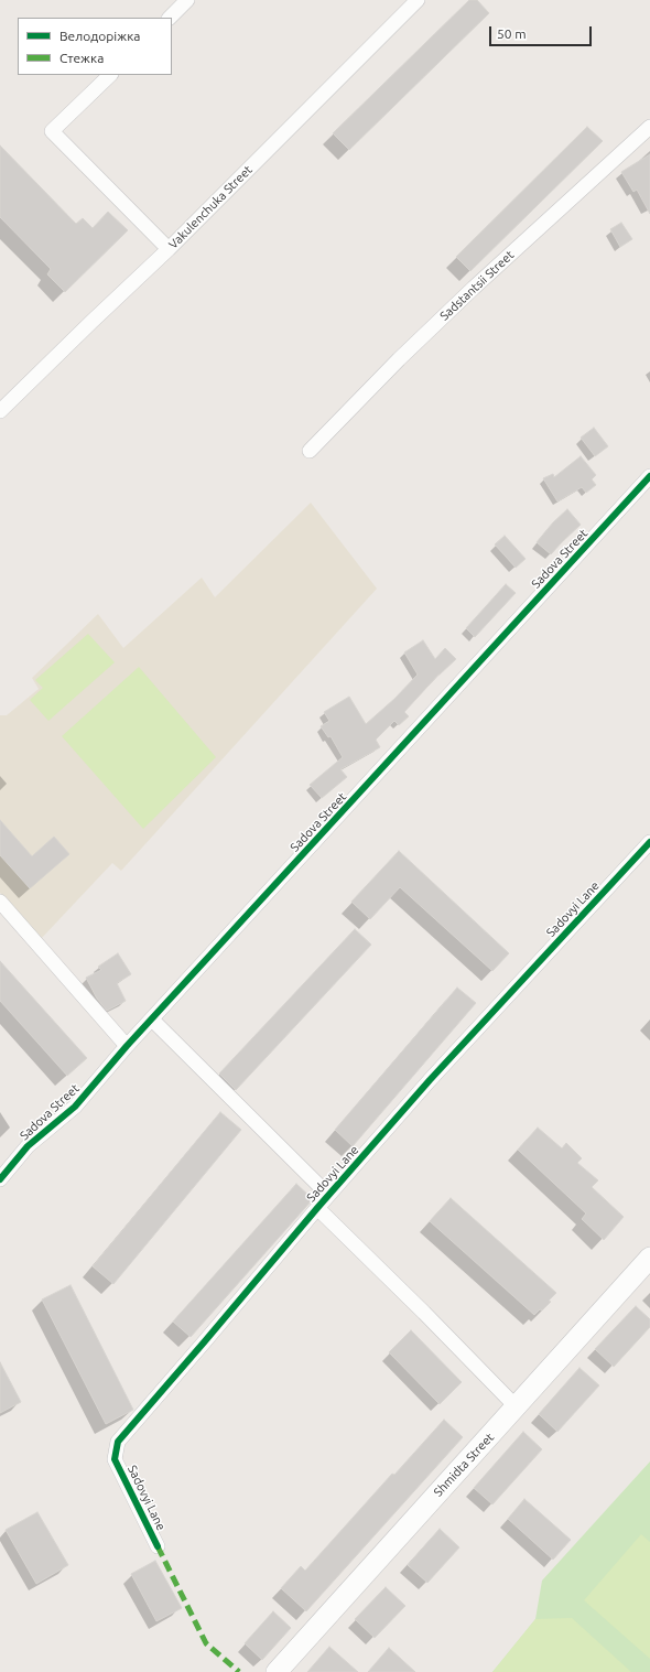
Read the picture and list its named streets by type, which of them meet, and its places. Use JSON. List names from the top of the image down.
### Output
{
  "streets": {
    "street": [
      "Vakulenchuka Street",
      "Sadstantsii Street",
      "Sadova Street",
      "Sadovyi Lane",
      "Shmidta Street"
    ]
  },
  "legend": ["Велодоріжка", "Стежка"],
  "scale_bar": "50 m"
}
